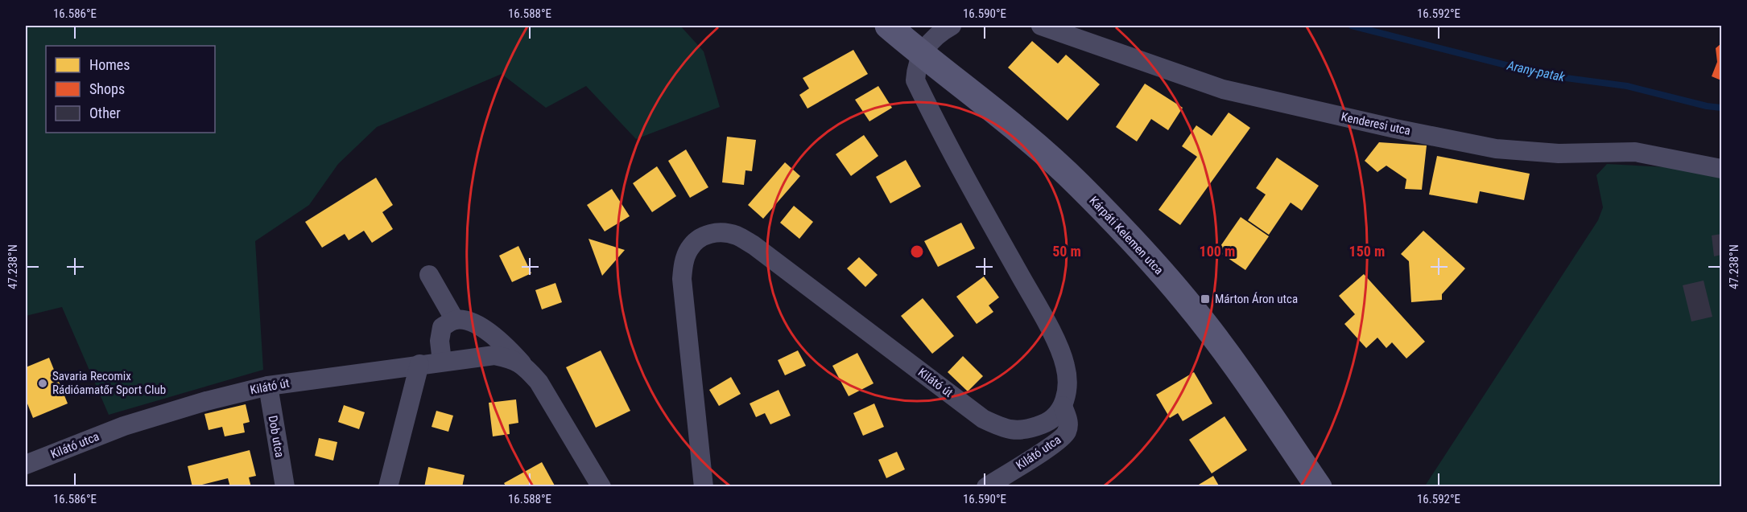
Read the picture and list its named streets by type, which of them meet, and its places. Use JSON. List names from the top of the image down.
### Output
{
  "streets": {
    "street": [
      "Kenderesi utca",
      "Kárpáti Kelemen utca",
      "Kilátó út",
      "Dob utca",
      "Kilátó utca"
    ]
  },
  "crossings": [
    ["Kilátó út", "Dob utca"],
    ["Kilátó út", "Kilátó utca"]
  ],
  "water": ["Arany-patak"],
  "places": {
    "transit": ["Márton Áron utca"],
    "other": ["Savaria Recomix Rádióamatőr Sport Club"]
  },
  "legend": ["Homes", "Shops", "Other"],
  "coordinates": [
    "16.586°E",
    "16.588°E",
    "16.590°E",
    "16.592°E",
    "47.238°N"
  ],
  "rings": ["50 m", "100 m", "150 m"]
}
